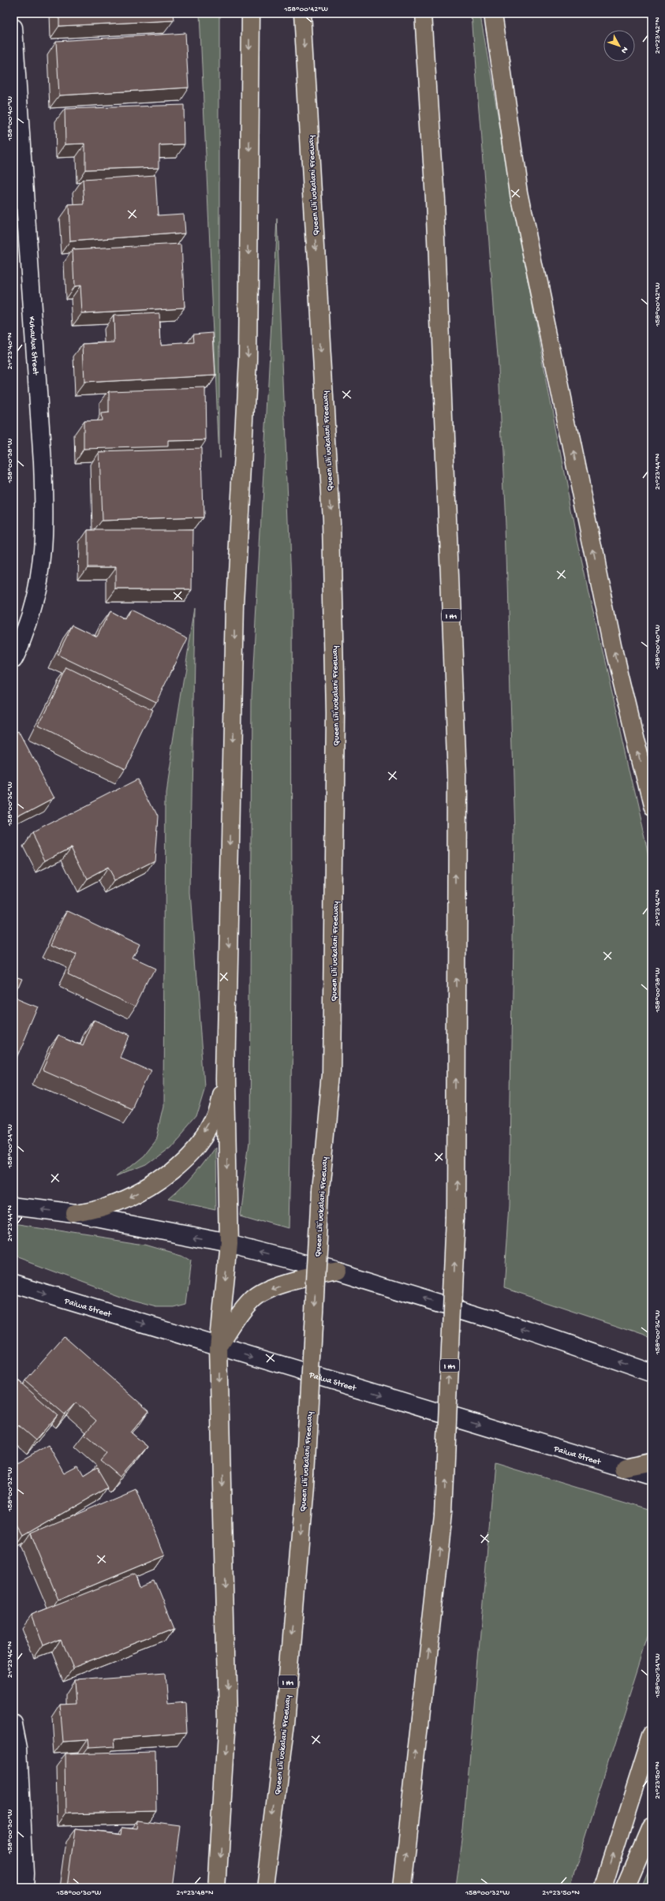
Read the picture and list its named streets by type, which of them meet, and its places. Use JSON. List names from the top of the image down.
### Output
{
  "streets": {
    "highway": ["Queen Liliʻuokalani Freeway", "I H1"],
    "main road": ["Kuhaulua Street", "Paiwa Street"]
  },
  "north": "bottom right",
  "coordinates": [
    "158°00'42\"W",
    "21°23'42\"N",
    "158°00'40\"W",
    "21°23'40\"N",
    "158°00'38\"W",
    "21°23'44\"N",
    "158°00'36\"W",
    "21°23'46\"N",
    "158°00'34\"W",
    "158°00'32\"W",
    "21°23'50\"N",
    "158°00'30\"W",
    "21°23'48\"N"
  ]
}
